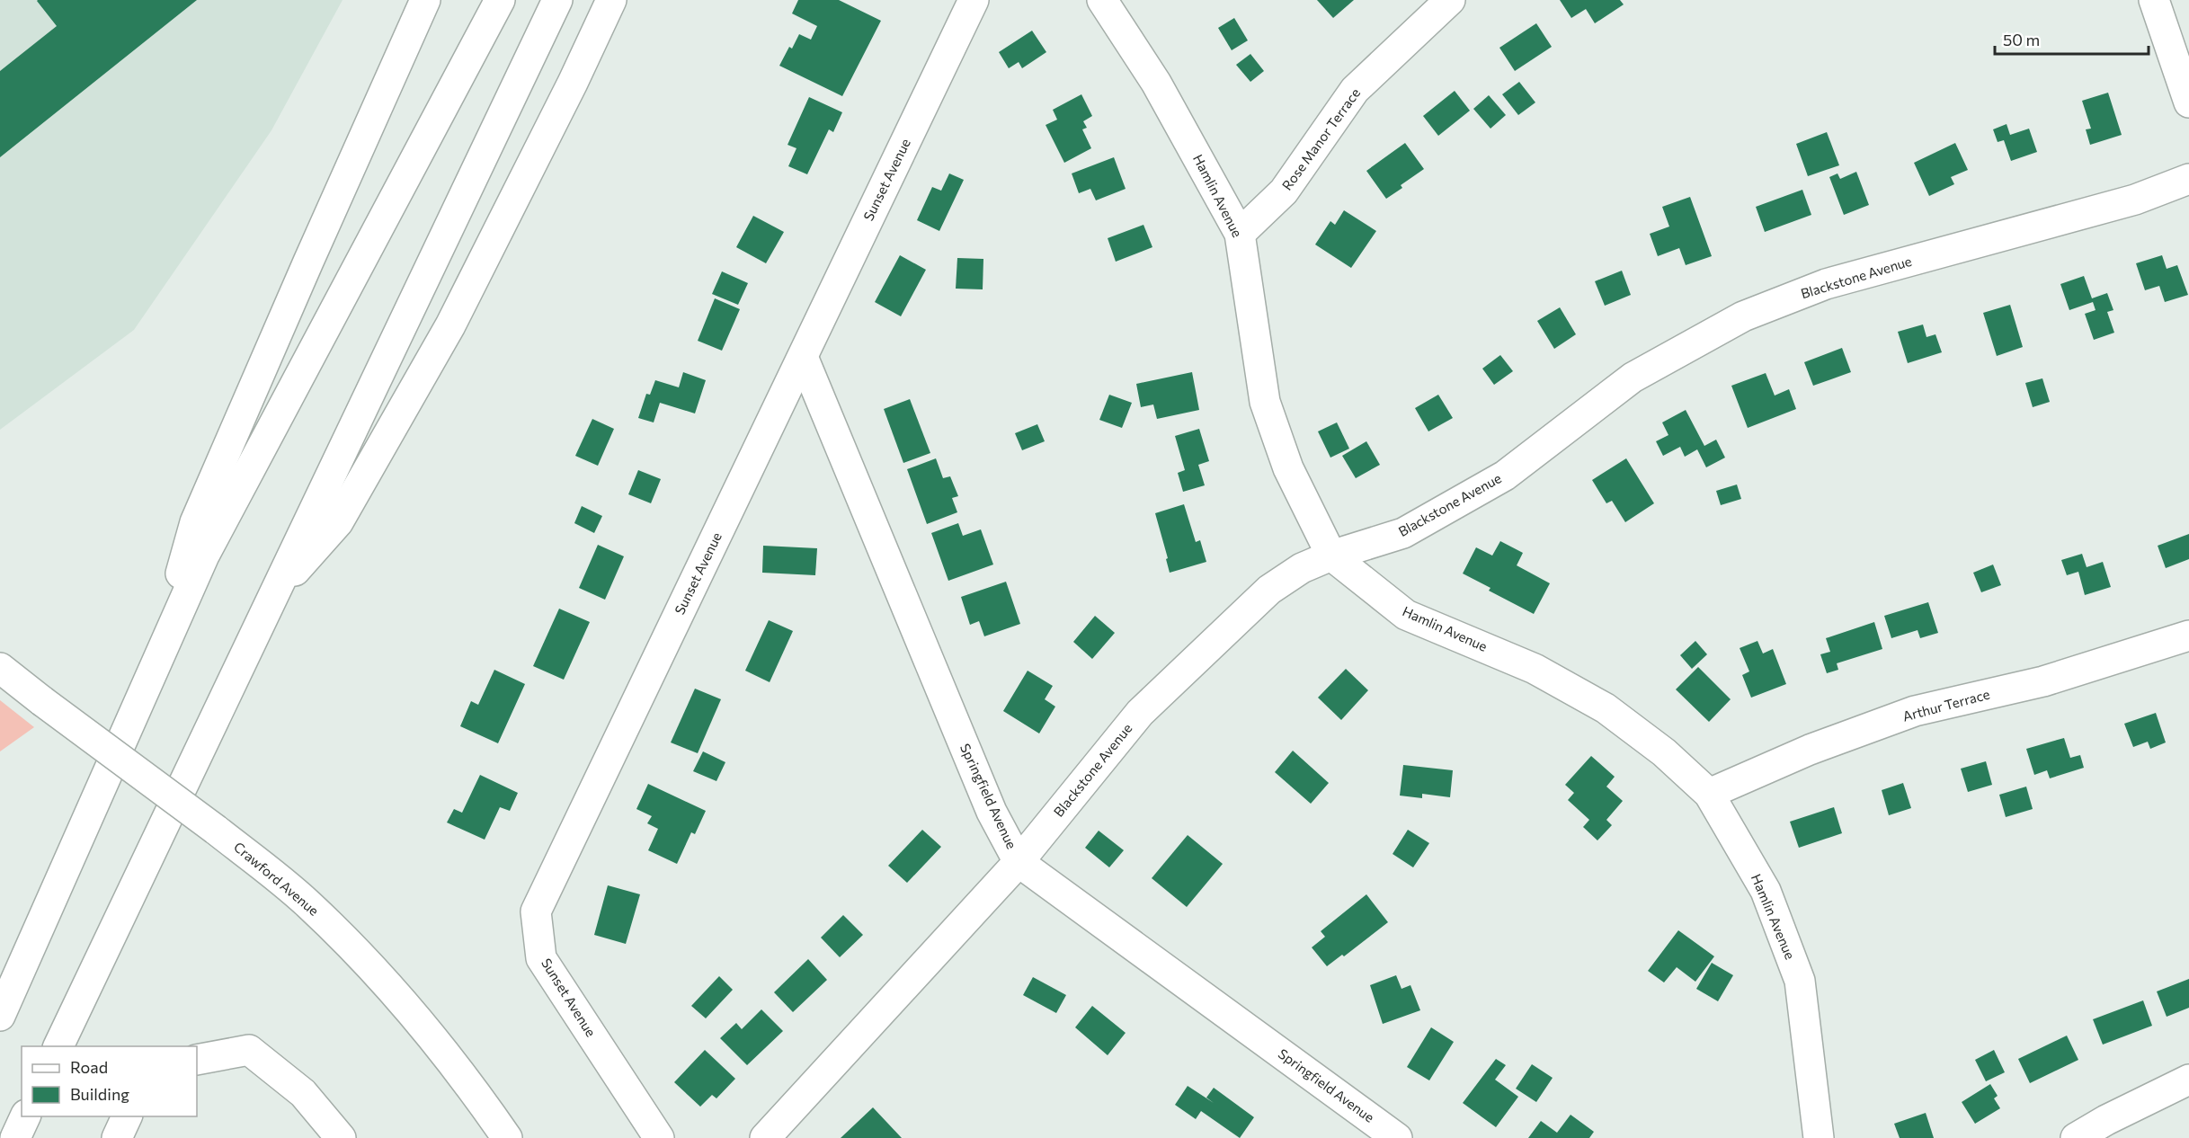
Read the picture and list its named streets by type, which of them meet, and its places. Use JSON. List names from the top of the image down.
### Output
{
  "streets": {
    "main road": [
      "Rose Manor Terrace",
      "Sunset Avenue",
      "Hamlin Avenue",
      "Blackstone Avenue",
      "Arthur Terrace",
      "Springfield Avenue",
      "Crawford Avenue"
    ]
  },
  "crossings": [
    ["Rose Manor Terrace", "Hamlin Avenue"],
    ["Sunset Avenue", "Springfield Avenue"],
    ["Hamlin Avenue", "Blackstone Avenue"],
    ["Hamlin Avenue", "Arthur Terrace"],
    ["Blackstone Avenue", "Springfield Avenue"]
  ],
  "legend": ["Road", "Building"],
  "scale_bar": "50 m"
}
